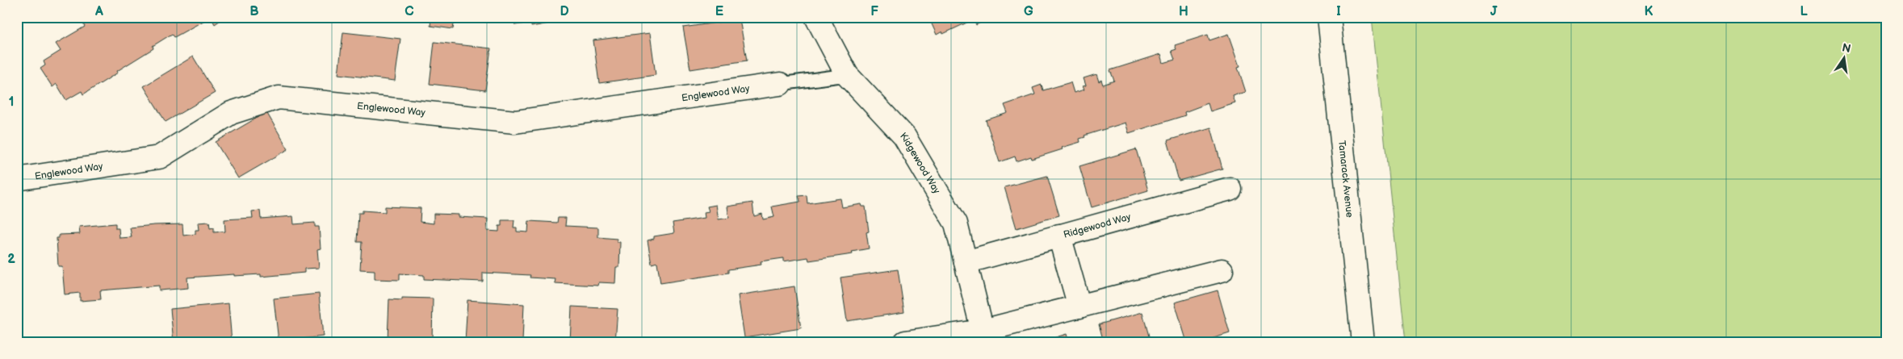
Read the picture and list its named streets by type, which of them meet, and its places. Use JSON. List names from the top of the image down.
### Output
{
  "streets": {
    "street": [
      "Englewood Way",
      "Kidgewood Way",
      "Tamarack Avenue",
      "Ridgewood Way"
    ]
  },
  "crossings": [
    ["Kidgewood Way", "Ridgewood Way"]
  ],
  "north": "top",
  "grid": {
    "columns": [
      "A",
      "B",
      "C",
      "D",
      "E",
      "F",
      "G",
      "H",
      "I",
      "J",
      "K",
      "L"
    ],
    "rows": ["1", "2"]
  }
}
